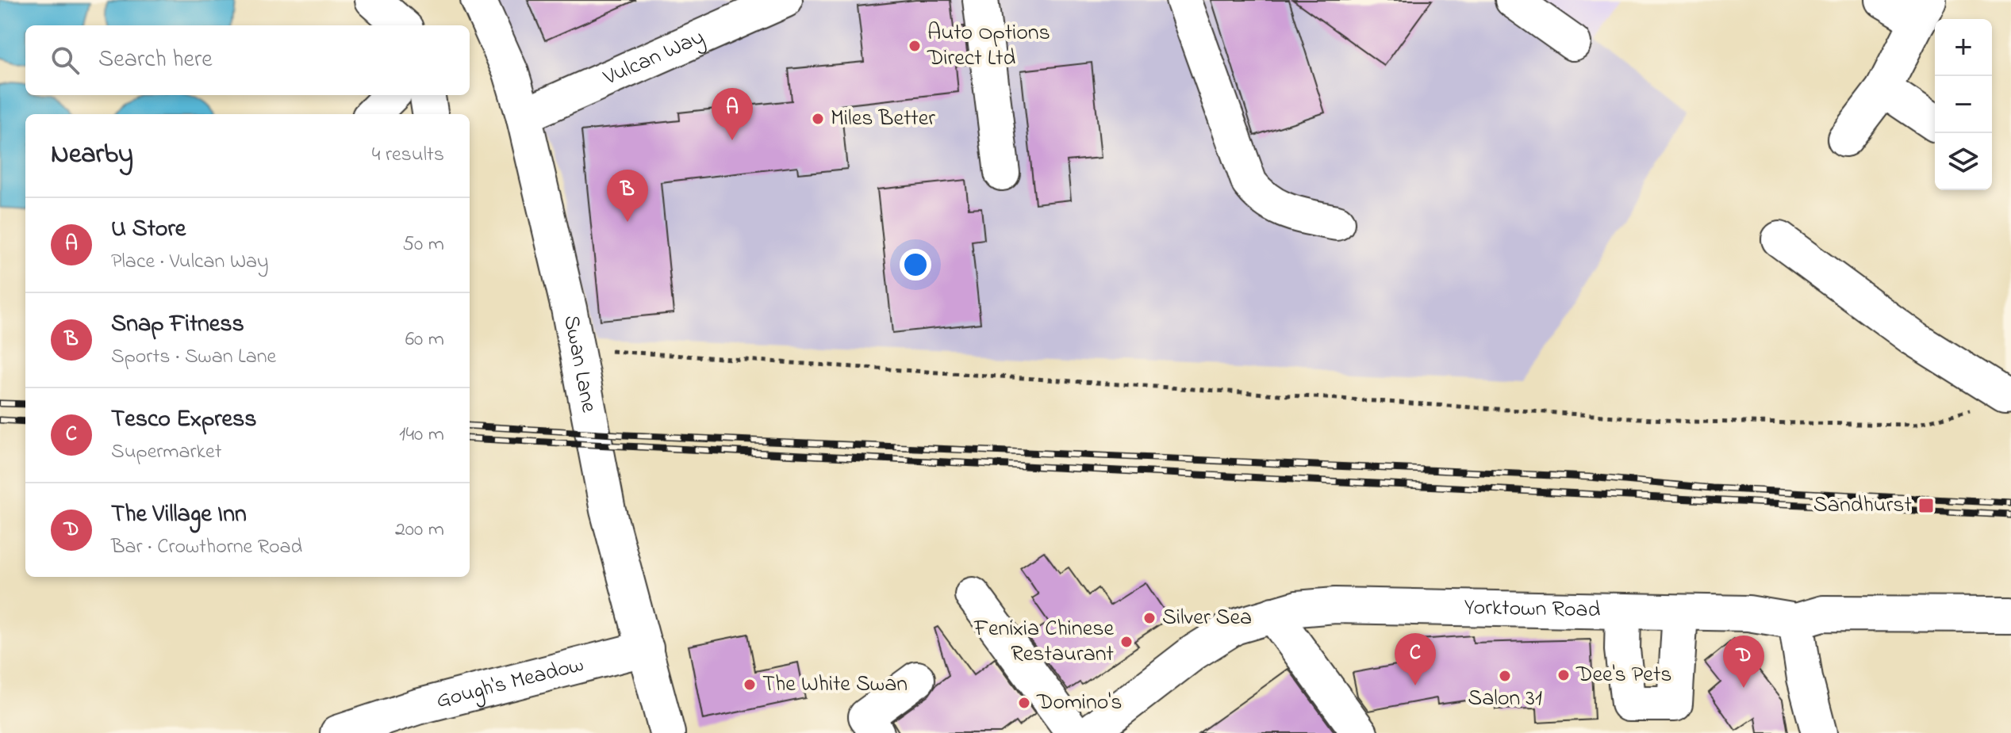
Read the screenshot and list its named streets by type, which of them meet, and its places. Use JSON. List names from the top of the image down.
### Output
{
  "streets": {
    "street": [
      "Vulcan Way",
      "Swan Lane",
      "Yorktown Road",
      "Gough's Meadow"
    ]
  },
  "crossings": [
    ["Vulcan Way", "Swan Lane"],
    ["Swan Lane", "Gough's Meadow"]
  ],
  "places": {
    "other": [
      "Auto Options Direct Ltd",
      "Miles Better",
      "Silver Sea",
      "Fenixia Chinese Restaurant",
      "Dee's Pets",
      "Salon 31",
      "The White Swan",
      "Domino's"
    ],
    "transit": ["Sandhurst"]
  },
  "page": {
    "map_buttons": ["+", "−"],
    "search": "Search here",
    "pins": [
      "A",
      "B",
      "C",
      "D"
    ],
    "heading": ["Nearby", "4 results"],
    "list": [
      {
        "mark": "A",
        "name": "U Store",
        "note": "Place · Vulcan Way",
        "value": "50 m"
      },
      {
        "mark": "B",
        "name": "Snap Fitness",
        "note": "Sports · Swan Lane",
        "value": "60 m"
      },
      {
        "mark": "C",
        "name": "Tesco Express",
        "note": "Supermarket",
        "value": "140 m"
      },
      {
        "mark": "D",
        "name": "The Village Inn",
        "note": "Bar · Crowthorne Road",
        "value": "200 m"
      }
    ]
  }
}
